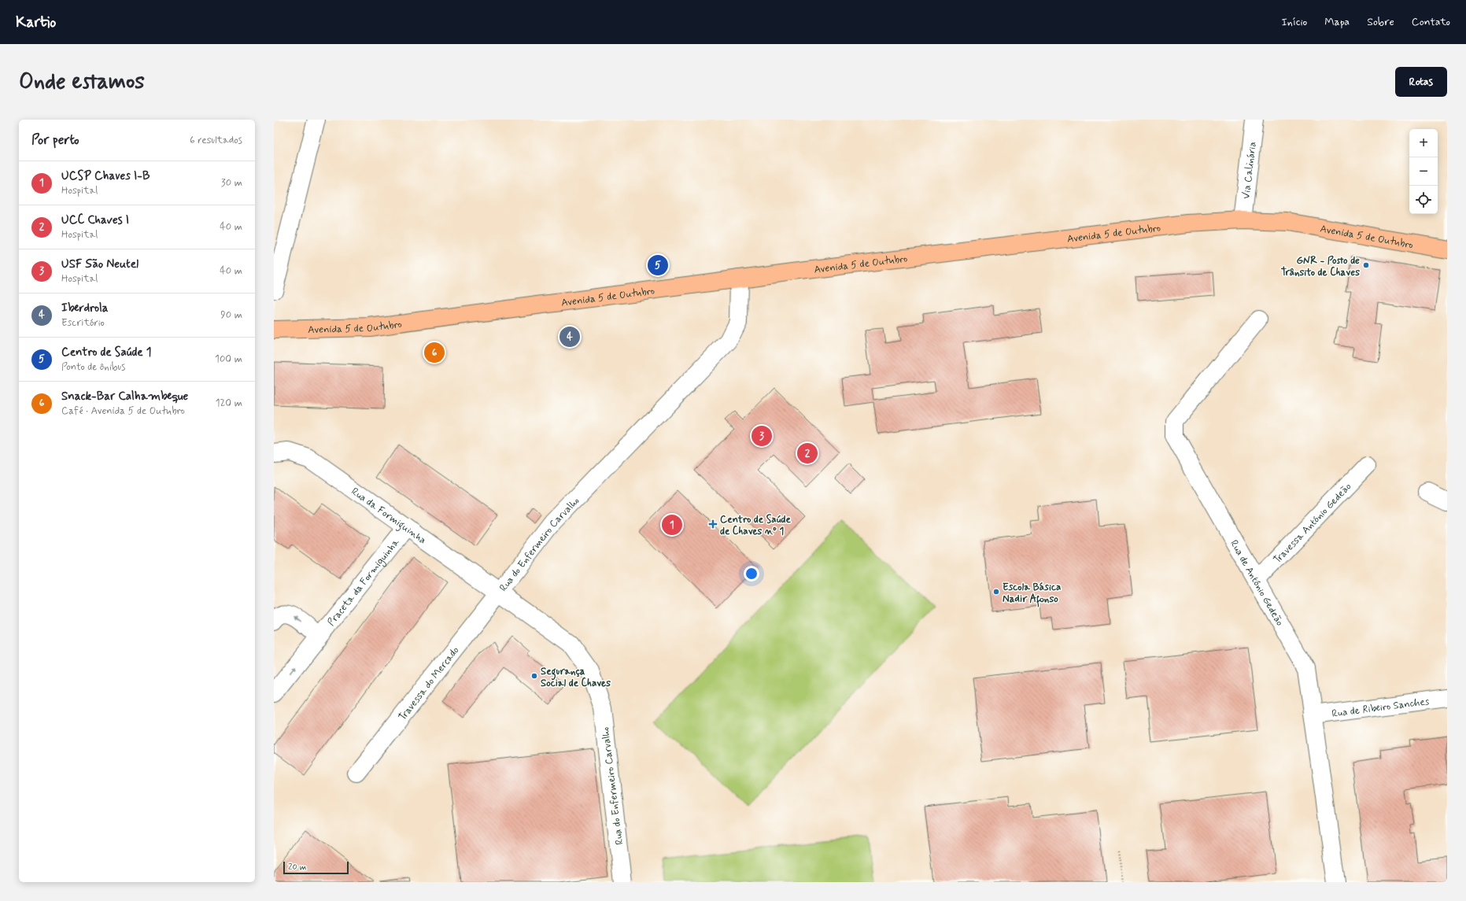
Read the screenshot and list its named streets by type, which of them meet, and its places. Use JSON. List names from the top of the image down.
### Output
{
  "streets": {
    "main road": ["Avenida 5 de Outubro"],
    "street": [
      "Via Calinária",
      "Rua da Formiguinha",
      "Travessa António Gedeão",
      "Rua do Enfermeiro Carvalho",
      "Praceta da Formiguinha",
      "Rua de António Gedeão",
      "Travessa do Mercado",
      "Rua de Ribeiro Sanches"
    ]
  },
  "crossings": [
    ["Via Calinária", "Avenida 5 de Outubro"],
    ["Avenida 5 de Outubro", "Rua do Enfermeiro Carvalho"],
    ["Rua da Formiguinha", "Rua do Enfermeiro Carvalho"],
    ["Rua da Formiguinha", "Praceta da Formiguinha"],
    ["Rua da Formiguinha", "Travessa do Mercado"],
    ["Travessa António Gedeão", "Rua de António Gedeão"],
    ["Rua do Enfermeiro Carvalho", "Travessa do Mercado"],
    ["Rua de António Gedeão", "Rua de Ribeiro Sanches"]
  ],
  "places": {
    "other": ["GNR - Posto de Trânsito de Chaves", "Escola Básica Nadir Afonso", "Segurança Social de Chaves"],
    "health": ["Centro de Saúde de Chaves nº 1"]
  },
  "scale_bar": "20 m",
  "page": {
    "header": "Kartio",
    "nav": [
      "Início",
      "Mapa",
      "Sobre",
      "Contato"
    ],
    "buttons": "Rotas",
    "title": "Onde estamos",
    "heading": ["Por perto", "6 resultados"],
    "map_buttons": ["+", "−"],
    "list": [
      {
        "mark": "1",
        "name": "UCSP Chaves I-B",
        "note": "Hospital",
        "value": "30 m"
      },
      {
        "mark": "2",
        "name": "UCC Chaves I",
        "note": "Hospital",
        "value": "40 m"
      },
      {
        "mark": "3",
        "name": "USF São Neutel",
        "note": "Hospital",
        "value": "40 m"
      },
      {
        "mark": "4",
        "name": "Iberdrola",
        "note": "Escritório",
        "value": "90 m"
      },
      {
        "mark": "5",
        "name": "Centro de Saúde 1",
        "note": "Ponto de ônibus",
        "value": "100 m"
      },
      {
        "mark": "6",
        "name": "Snack-Bar Calhambeque",
        "note": "Café · Avenida 5 de Outubro",
        "value": "120 m"
      }
    ],
    "pins": [
      "5",
      "4",
      "6",
      "3",
      "2",
      "1"
    ],
    "scale": "20 m"
  }
}
